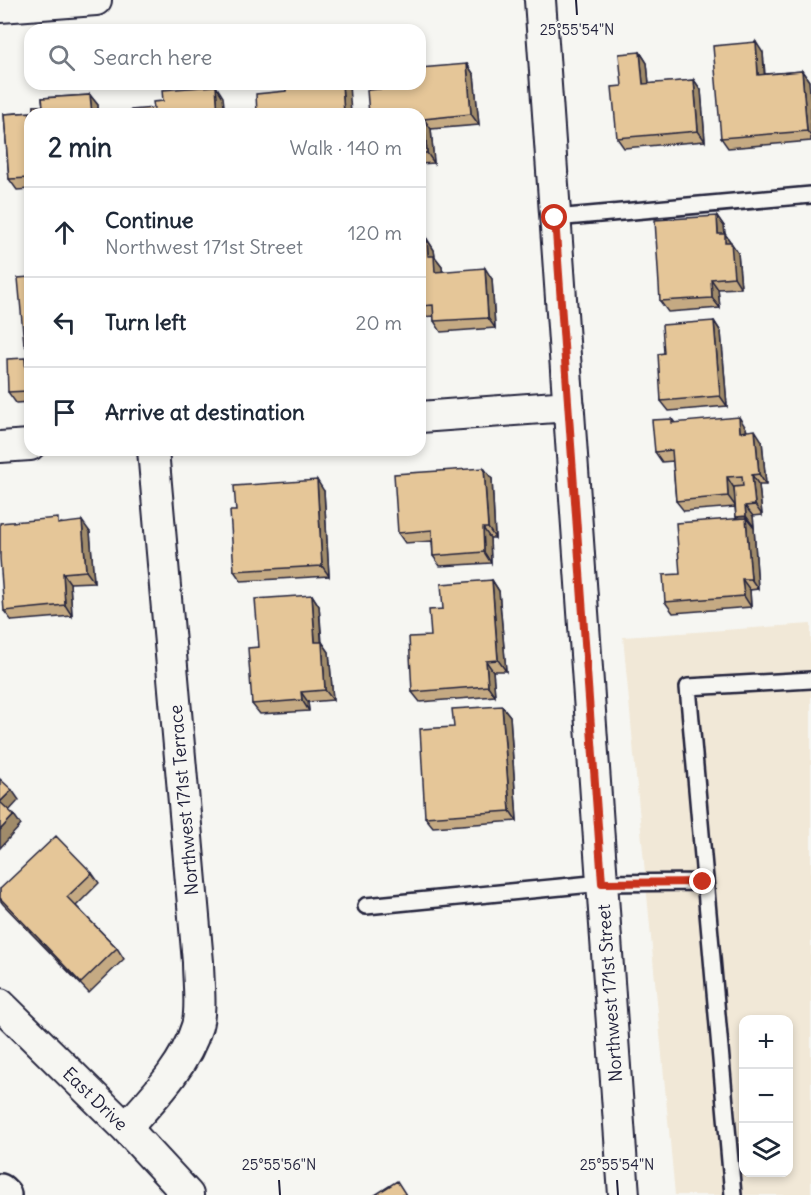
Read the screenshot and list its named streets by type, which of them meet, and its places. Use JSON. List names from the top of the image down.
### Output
{
  "streets": {
    "street": ["Northwest 171st Terrace", "Northwest 171st Street", "East Drive"]
  },
  "crossings": [
    ["Northwest 171st Terrace", "East Drive"]
  ],
  "page": {
    "search": "Search here",
    "heading": ["2 min", "Walk · 140 m"],
    "list": [
      ["Continue", "Northwest 171st Street", "120 m"],
      ["Turn left", "20 m"],
      "Arrive at destination"
    ],
    "map_buttons": ["+", "−"]
  },
  "coordinates": ["25°55'54\"N", "25°55'56\"N"]
}
